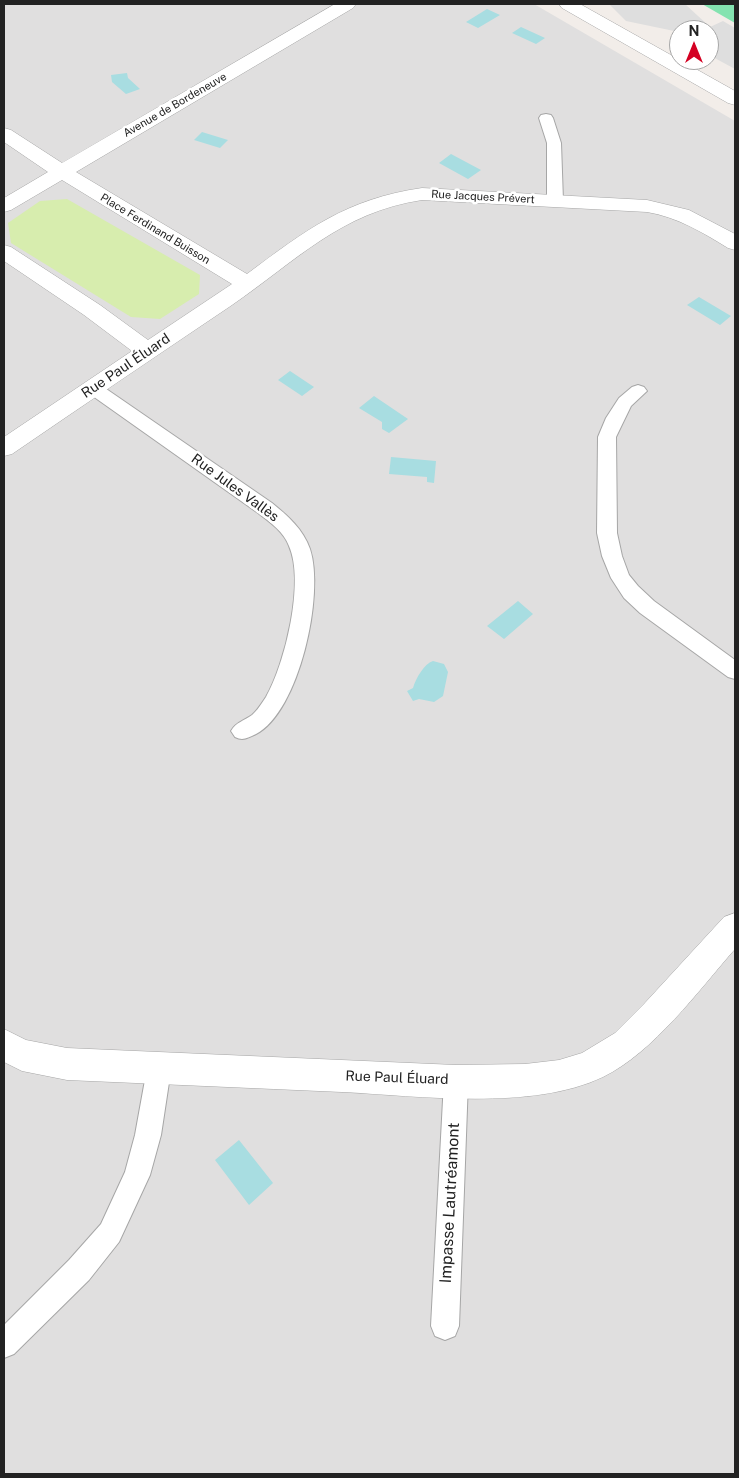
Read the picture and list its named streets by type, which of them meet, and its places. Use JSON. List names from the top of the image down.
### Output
{
  "streets": {
    "street": [
      "Avenue de Bordeneuve",
      "Rue Jacques Prévert",
      "Place Ferdinand Buisson",
      "Rue Paul Éluard"
    ],
    "lane": ["Rue Jules Vallès", "Impasse Lautréamont"]
  },
  "crossings": [
    ["Avenue de Bordeneuve", "Place Ferdinand Buisson"],
    ["Rue Jacques Prévert", "Place Ferdinand Buisson"],
    ["Rue Jacques Prévert", "Rue Paul Éluard"],
    ["Place Ferdinand Buisson", "Rue Paul Éluard"],
    ["Rue Paul Éluard", "Rue Jules Vallès"],
    ["Rue Paul Éluard", "Impasse Lautréamont"]
  ],
  "north": "top"
}
